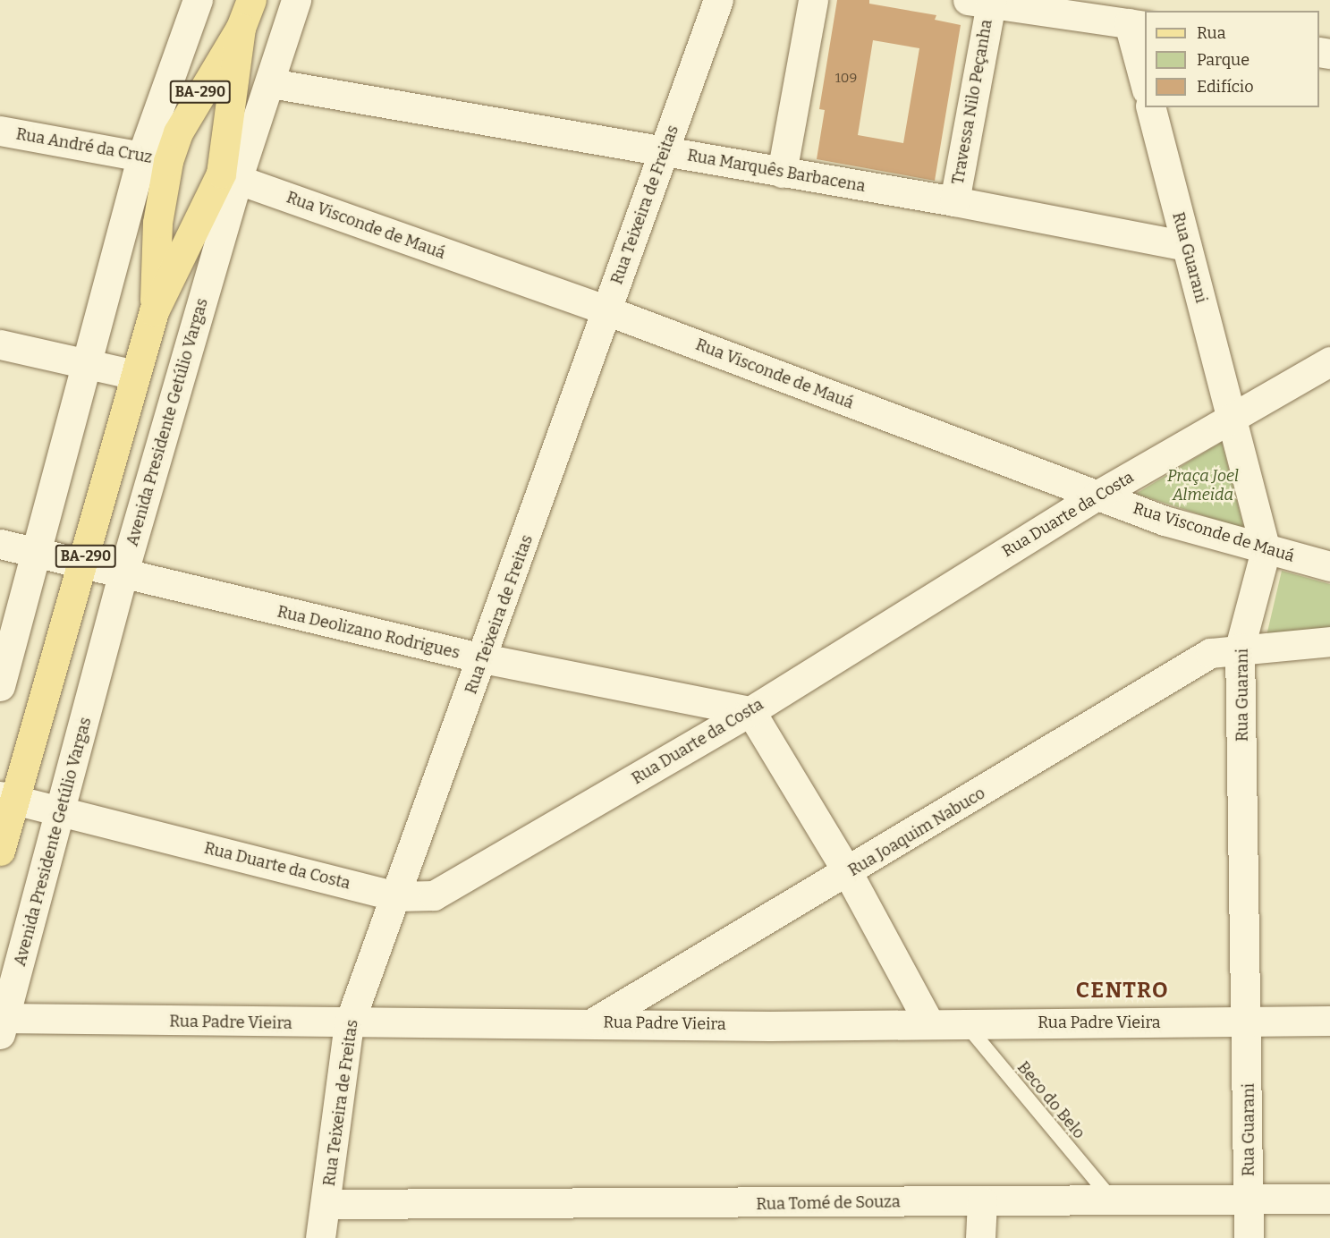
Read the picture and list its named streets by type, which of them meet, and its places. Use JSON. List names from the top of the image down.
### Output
{
  "streets": {
    "main road": ["BA-290", "Avenida Presidente Getúlio Vargas"],
    "street": [
      "Travessa Nilo Peçanha",
      "Rua André da Cruz",
      "Rua Marquês Barbacena",
      "Rua Teixeira de Freitas",
      "Rua Visconde de Mauá",
      "Rua Guarani",
      "Rua Duarte da Costa",
      "Rua Deolizano Rodrigues",
      "Rua Joaquim Nabuco",
      "Rua Padre Vieira",
      "Rua Tomé de Souza"
    ],
    "lane": ["Beco do Belo"]
  },
  "crossings": [
    ["Travessa Nilo Peçanha", "Rua Marquês Barbacena"],
    ["Rua André da Cruz", "Rua Visconde de Mauá"],
    ["Rua André da Cruz", "Avenida Presidente Getúlio Vargas"],
    ["Rua Marquês Barbacena", "Rua Teixeira de Freitas"],
    ["Rua Marquês Barbacena", "Rua Guarani"],
    ["Rua Marquês Barbacena", "Avenida Presidente Getúlio Vargas"],
    ["Rua Teixeira de Freitas", "Rua Visconde de Mauá"],
    ["Rua Teixeira de Freitas", "Rua Duarte da Costa"],
    ["Rua Teixeira de Freitas", "Rua Deolizano Rodrigues"],
    ["Rua Teixeira de Freitas", "Rua Padre Vieira"],
    ["Rua Teixeira de Freitas", "Rua Tomé de Souza"],
    ["Rua Visconde de Mauá", "Rua Guarani"],
    ["Rua Visconde de Mauá", "Avenida Presidente Getúlio Vargas"],
    ["Rua Visconde de Mauá", "Rua Duarte da Costa"],
    ["Rua Guarani", "Rua Duarte da Costa"],
    ["Rua Guarani", "Rua Joaquim Nabuco"],
    ["Rua Guarani", "Rua Padre Vieira"],
    ["Rua Guarani", "Rua Tomé de Souza"],
    ["Avenida Presidente Getúlio Vargas", "Rua Duarte da Costa"],
    ["Avenida Presidente Getúlio Vargas", "Rua Deolizano Rodrigues"],
    ["Avenida Presidente Getúlio Vargas", "Rua Padre Vieira"],
    ["Rua Duarte da Costa", "Rua Deolizano Rodrigues"],
    ["Rua Joaquim Nabuco", "Rua Padre Vieira"],
    ["Rua Padre Vieira", "Beco do Belo"],
    ["Beco do Belo", "Rua Tomé de Souza"]
  ],
  "districts": ["CENTRO"],
  "parks": ["Praça Joel Almeida"],
  "house_numbers": ["109"],
  "legend": ["Rua", "Parque", "Edifício"]
}
